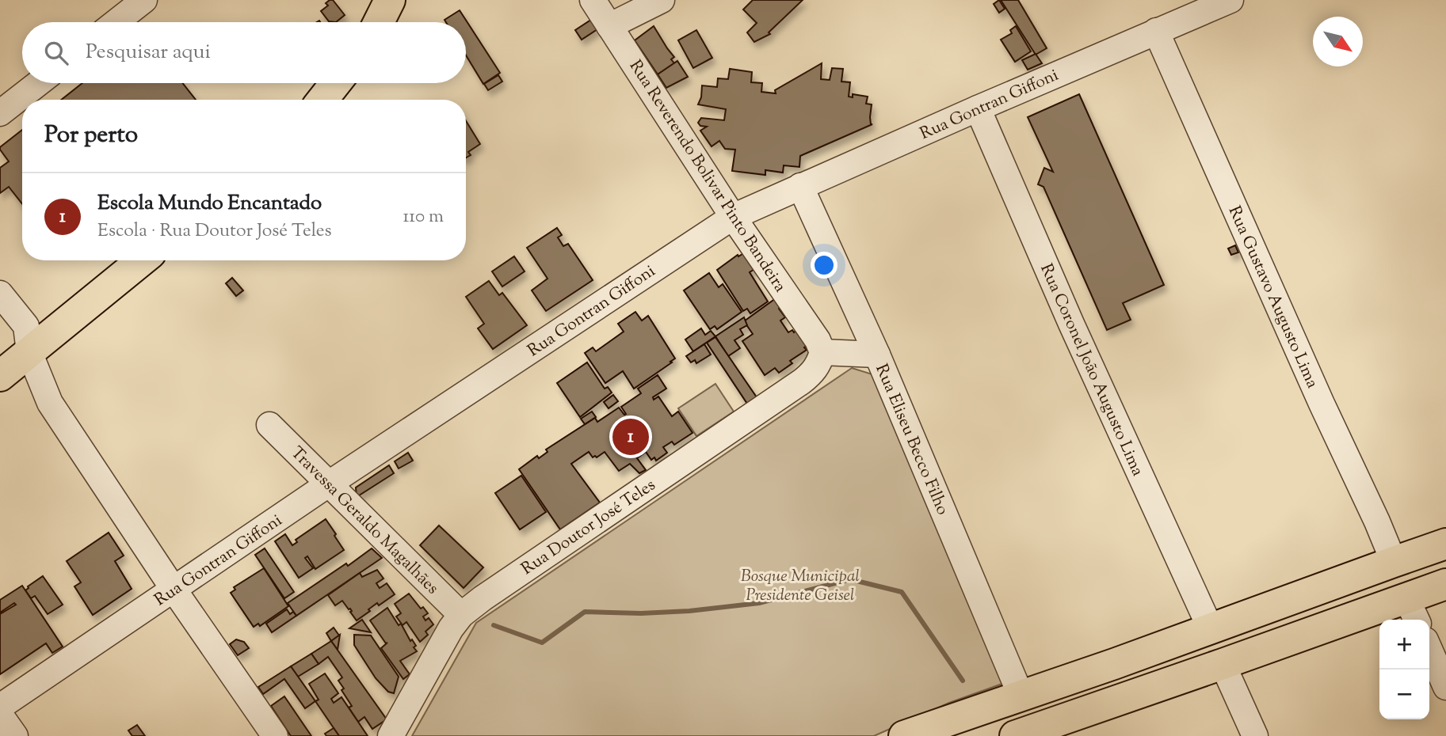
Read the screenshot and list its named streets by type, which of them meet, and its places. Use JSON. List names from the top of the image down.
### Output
{
  "streets": {
    "street": [
      "Rua Gontran Giffoni",
      "Rua Reverendo Bolivar Pinto Bandeira",
      "Rua Gustavo Augusto Lima",
      "Rua Coronel João Augusto Lima",
      "Rua Eliseu Becco Filho",
      "Travessa Geraldo Magalhães",
      "Rua Doutor José Teles"
    ]
  },
  "crossings": [
    ["Rua Gontran Giffoni", "Rua Reverendo Bolivar Pinto Bandeira"],
    ["Rua Gontran Giffoni", "Rua Gustavo Augusto Lima"],
    ["Rua Gontran Giffoni", "Rua Coronel João Augusto Lima"],
    ["Rua Gontran Giffoni", "Rua Eliseu Becco Filho"],
    ["Rua Gontran Giffoni", "Travessa Geraldo Magalhães"],
    ["Rua Reverendo Bolivar Pinto Bandeira", "Rua Doutor José Teles"],
    ["Travessa Geraldo Magalhães", "Rua Doutor José Teles"]
  ],
  "parks": ["Bosque Municipal Presidente Geisel"],
  "north": "bottom right",
  "page": {
    "search": "Pesquisar aqui",
    "heading": "Por perto",
    "list": [
      {
        "mark": "1",
        "name": "Escola Mundo Encantado",
        "note": "Escola · Rua Doutor José Teles",
        "value": "110 m"
      }
    ],
    "pins": "1",
    "map_buttons": ["+", "−"]
  }
}
